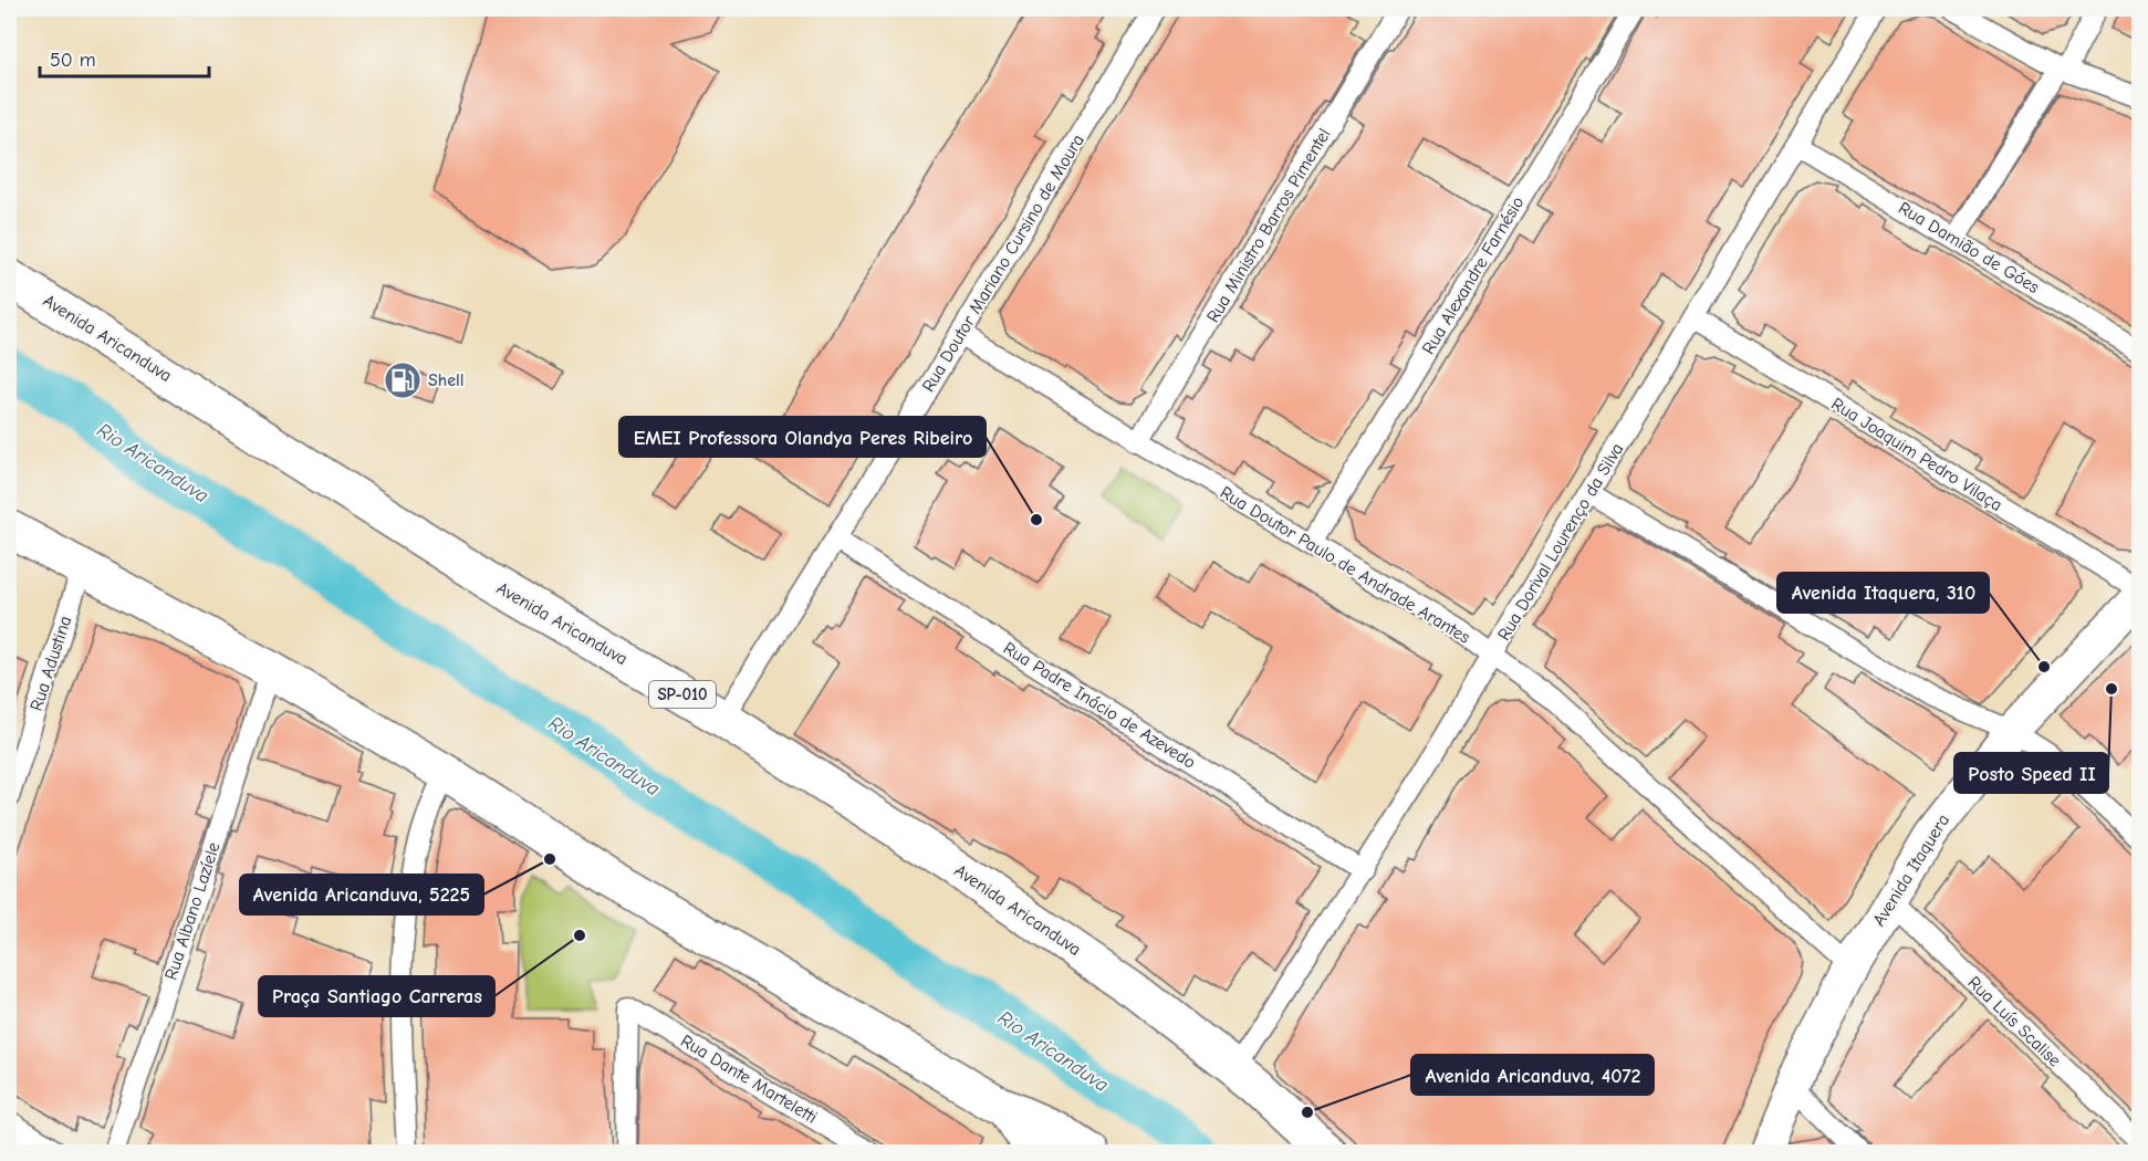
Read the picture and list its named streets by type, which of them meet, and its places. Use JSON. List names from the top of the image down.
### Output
{
  "streets": {
    "highway": ["Avenida Aricanduva", "SP-010"],
    "main road": ["Avenida Itaquera"],
    "street": [
      "Rua Ministro Barros Pimentel",
      "Rua Damião de Góes",
      "Rua Doutor Mariano Cursino de Moura",
      "Rua Alexandre Farnésio",
      "Rua Joaquim Pedro Vilaça",
      "Rua Dorival Lourenço da Silva",
      "Rua Doutor Paulo de Andrade Arantes",
      "Rua Adustina",
      "Rua Padre Inácio de Azevedo",
      "Rua Albano Lazíele",
      "Rua Luís Scalise",
      "Rua Dante Marteletti"
    ]
  },
  "crossings": [
    ["Rua Ministro Barros Pimentel", "Rua Doutor Paulo de Andrade Arantes"],
    ["Rua Damião de Góes", "Rua Dorival Lourenço da Silva"],
    ["Rua Doutor Mariano Cursino de Moura", "Avenida Aricanduva"],
    ["Rua Doutor Mariano Cursino de Moura", "Rua Doutor Paulo de Andrade Arantes"],
    ["Rua Doutor Mariano Cursino de Moura", "Rua Padre Inácio de Azevedo"],
    ["Rua Alexandre Farnésio", "Rua Doutor Paulo de Andrade Arantes"],
    ["Avenida Aricanduva", "Rua Dorival Lourenço da Silva"],
    ["Rua Joaquim Pedro Vilaça", "Rua Dorival Lourenço da Silva"],
    ["Rua Dorival Lourenço da Silva", "Rua Doutor Paulo de Andrade Arantes"],
    ["Rua Dorival Lourenço da Silva", "Rua Padre Inácio de Azevedo"],
    ["Rua Doutor Paulo de Andrade Arantes", "Avenida Itaquera"],
    ["Avenida Itaquera", "Rua Luís Scalise"]
  ],
  "water": ["Rio Aricanduva"],
  "places": {
    "fuel station": ["Shell"],
    "other": [
      "EMEI Professora Olandya Peres Ribeiro",
      "Avenida Itaquera, 310",
      "Posto Speed II",
      "Avenida Aricanduva, 5225",
      "Praça Santiago Carreras",
      "Avenida Aricanduva, 4072"
    ]
  },
  "scale_bar": "50 m"
}
